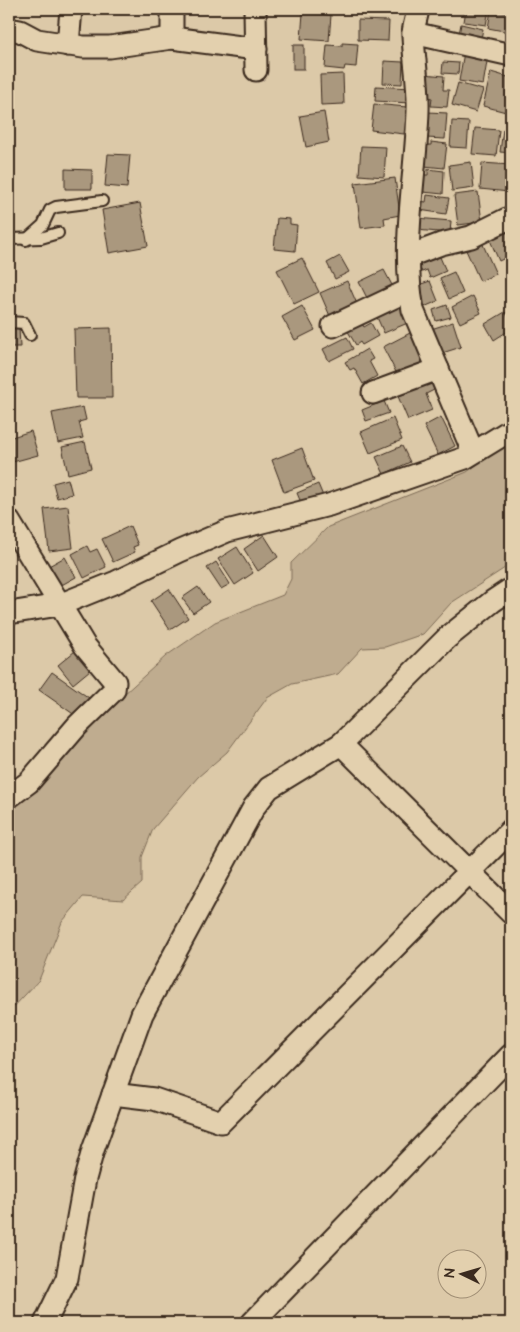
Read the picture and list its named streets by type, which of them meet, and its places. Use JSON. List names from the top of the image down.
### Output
{
  "north": "left"
}
